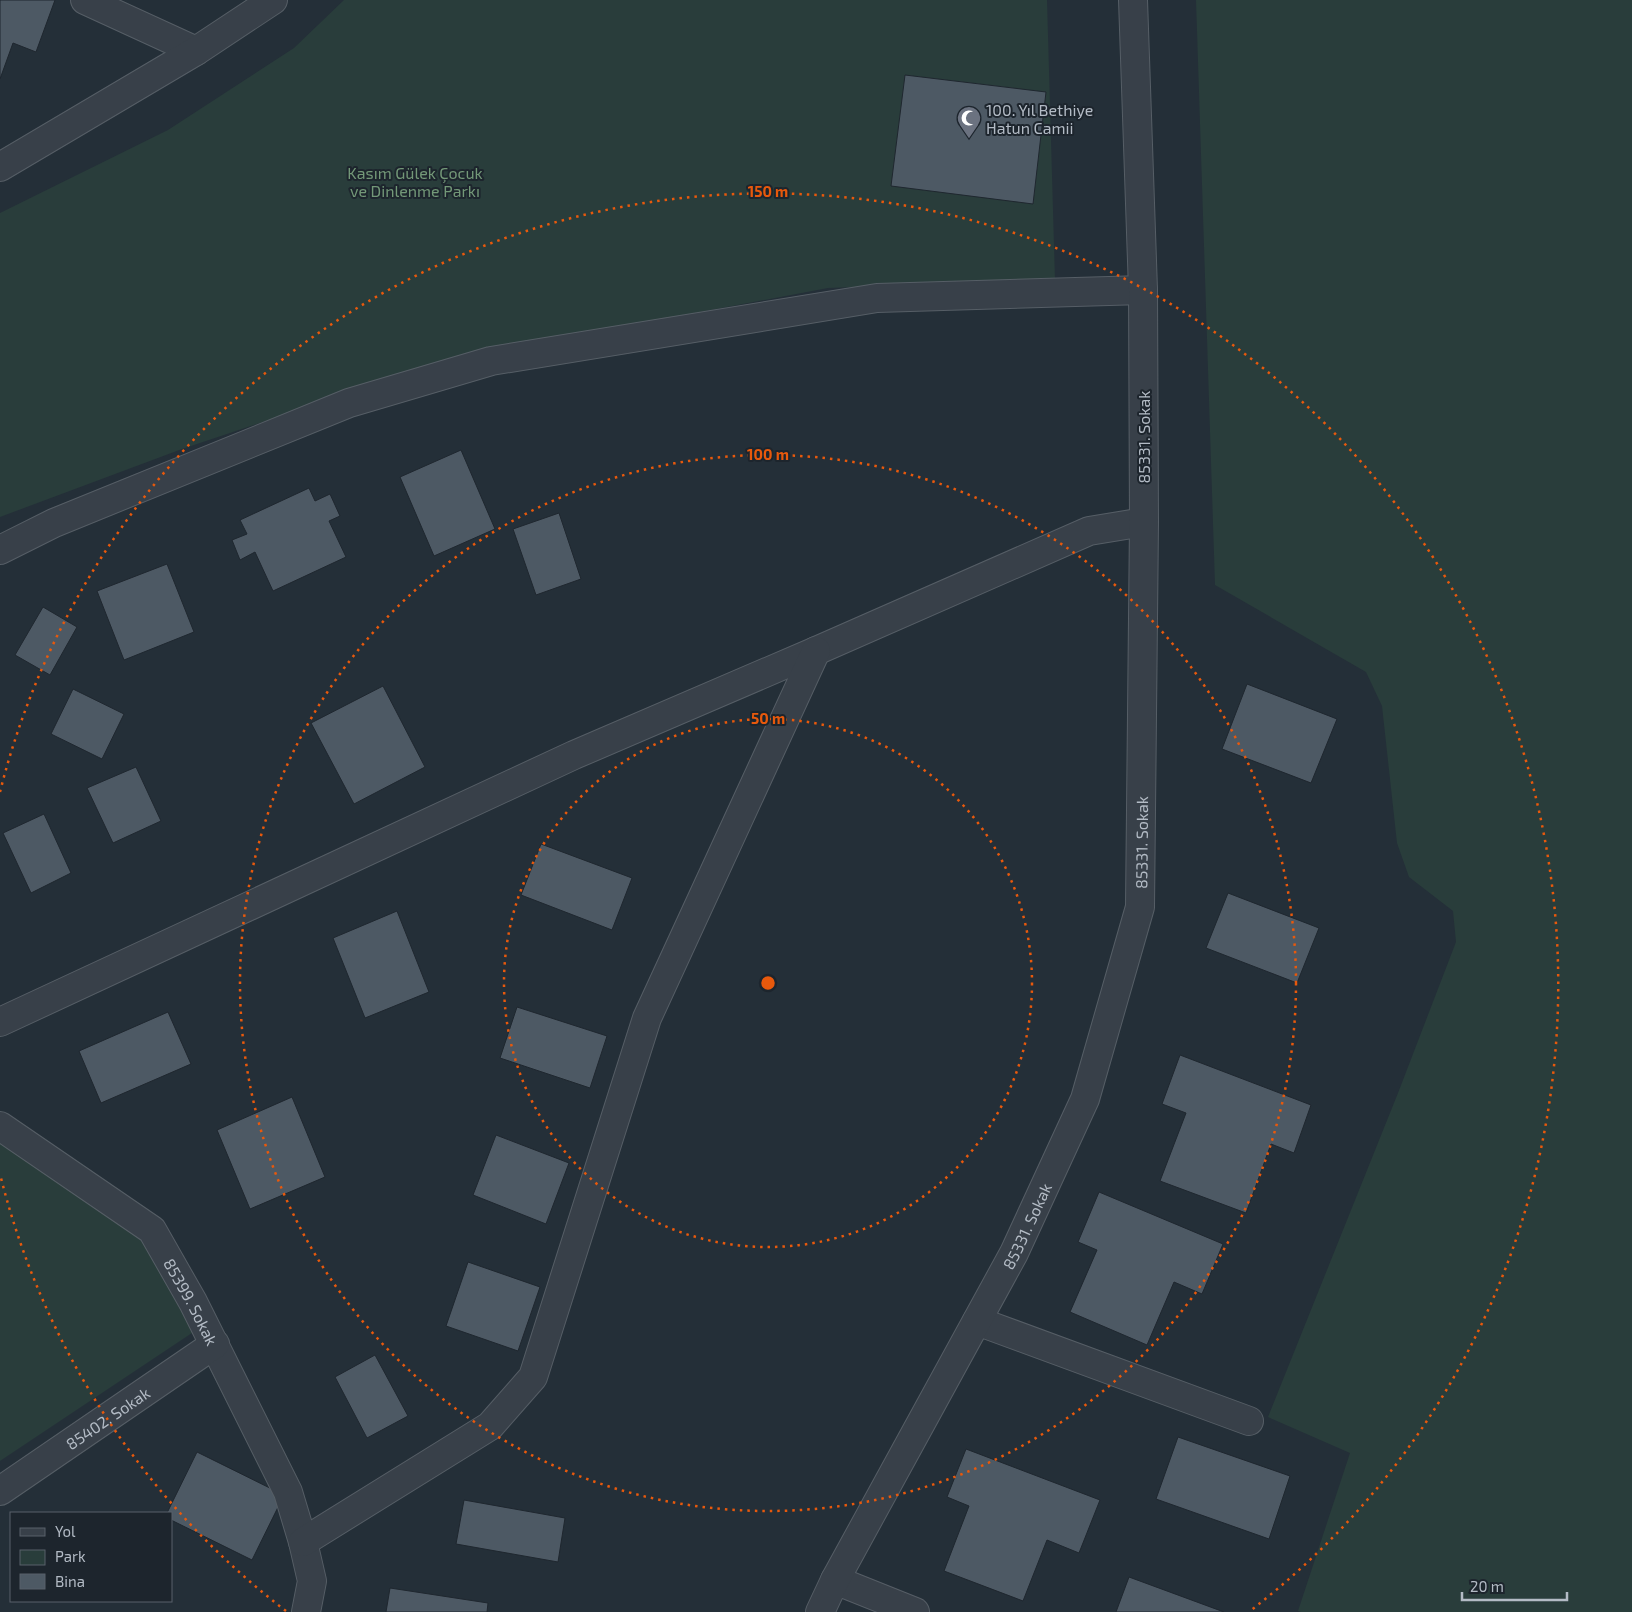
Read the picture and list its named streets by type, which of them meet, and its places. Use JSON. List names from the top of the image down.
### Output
{
  "streets": {
    "street": ["85331. Sokak", "85399. Sokak", "85402. Sokak"]
  },
  "crossings": [
    ["85399. Sokak", "85402. Sokak"]
  ],
  "parks": ["Kasım Gülek Çocuk ve Dinlenme Parkı"],
  "places": {
    "mosque": ["100. Yıl Bethiye Hatun Camii"]
  },
  "legend": ["Yol", "Park", "Bina"],
  "scale_bar": "20 m",
  "rings": ["150 m", "100 m", "50 m"]
}
